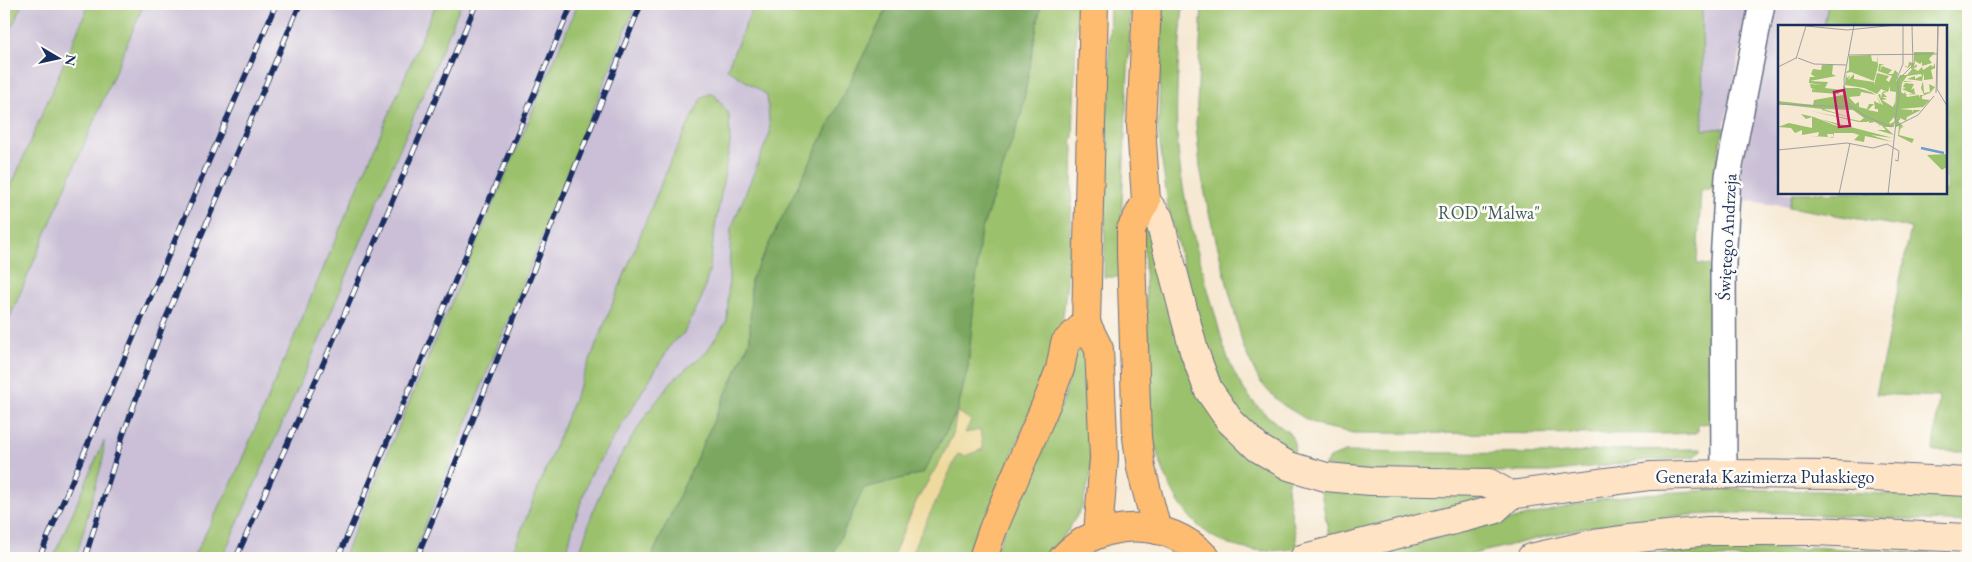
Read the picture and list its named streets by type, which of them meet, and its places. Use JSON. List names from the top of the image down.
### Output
{
  "streets": {
    "main road": ["Generała Kazimierza Pułaskiego"],
    "street": ["Świętego Andrzeja"]
  },
  "crossings": [
    ["Świętego Andrzeja", "Generała Kazimierza Pułaskiego"]
  ],
  "parks": ["ROD \"Malwa\""],
  "north": "right"
}
